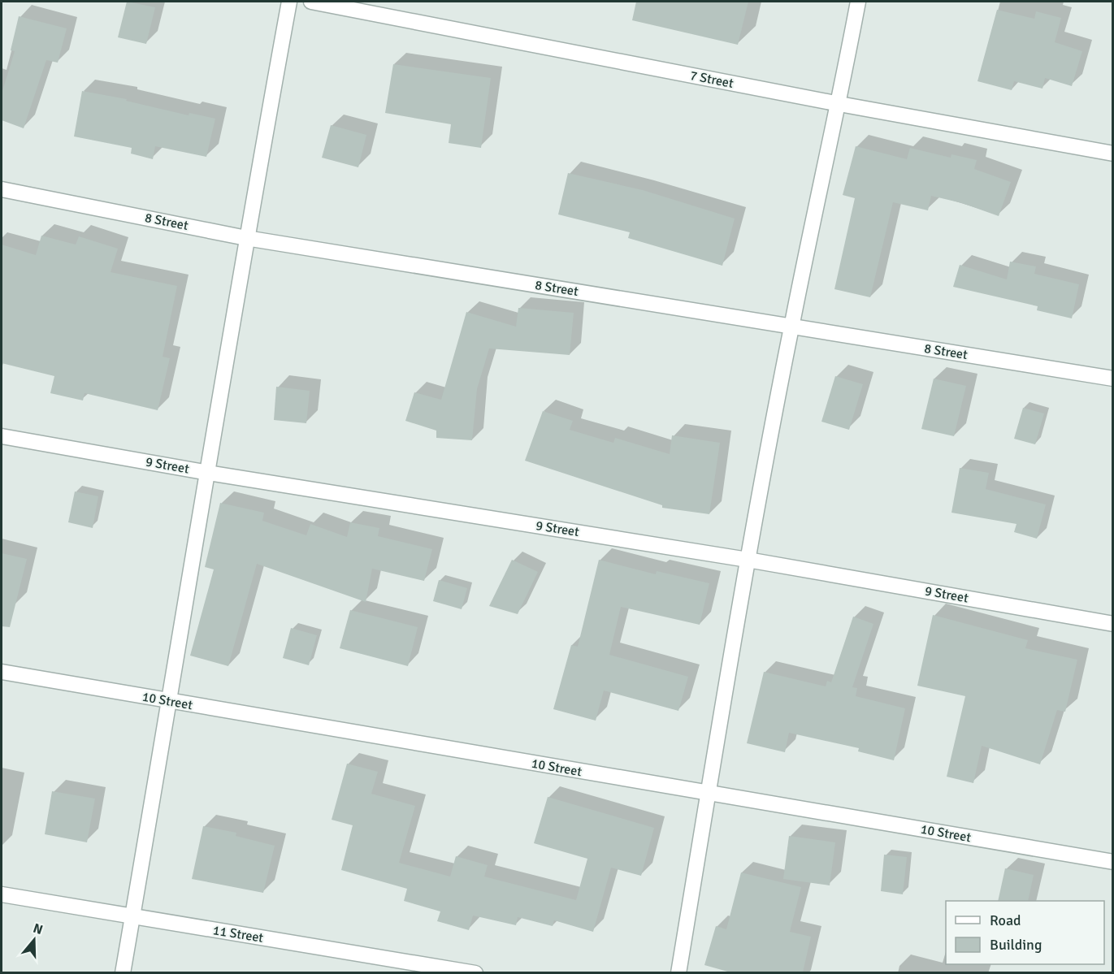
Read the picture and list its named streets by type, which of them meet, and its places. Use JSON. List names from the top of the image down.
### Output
{
  "streets": {
    "street": [
      "7 Street",
      "8 Street",
      "9 Street",
      "10 Street",
      "11 Street"
    ]
  },
  "legend": ["Road", "Building"],
  "north": "top"
}
